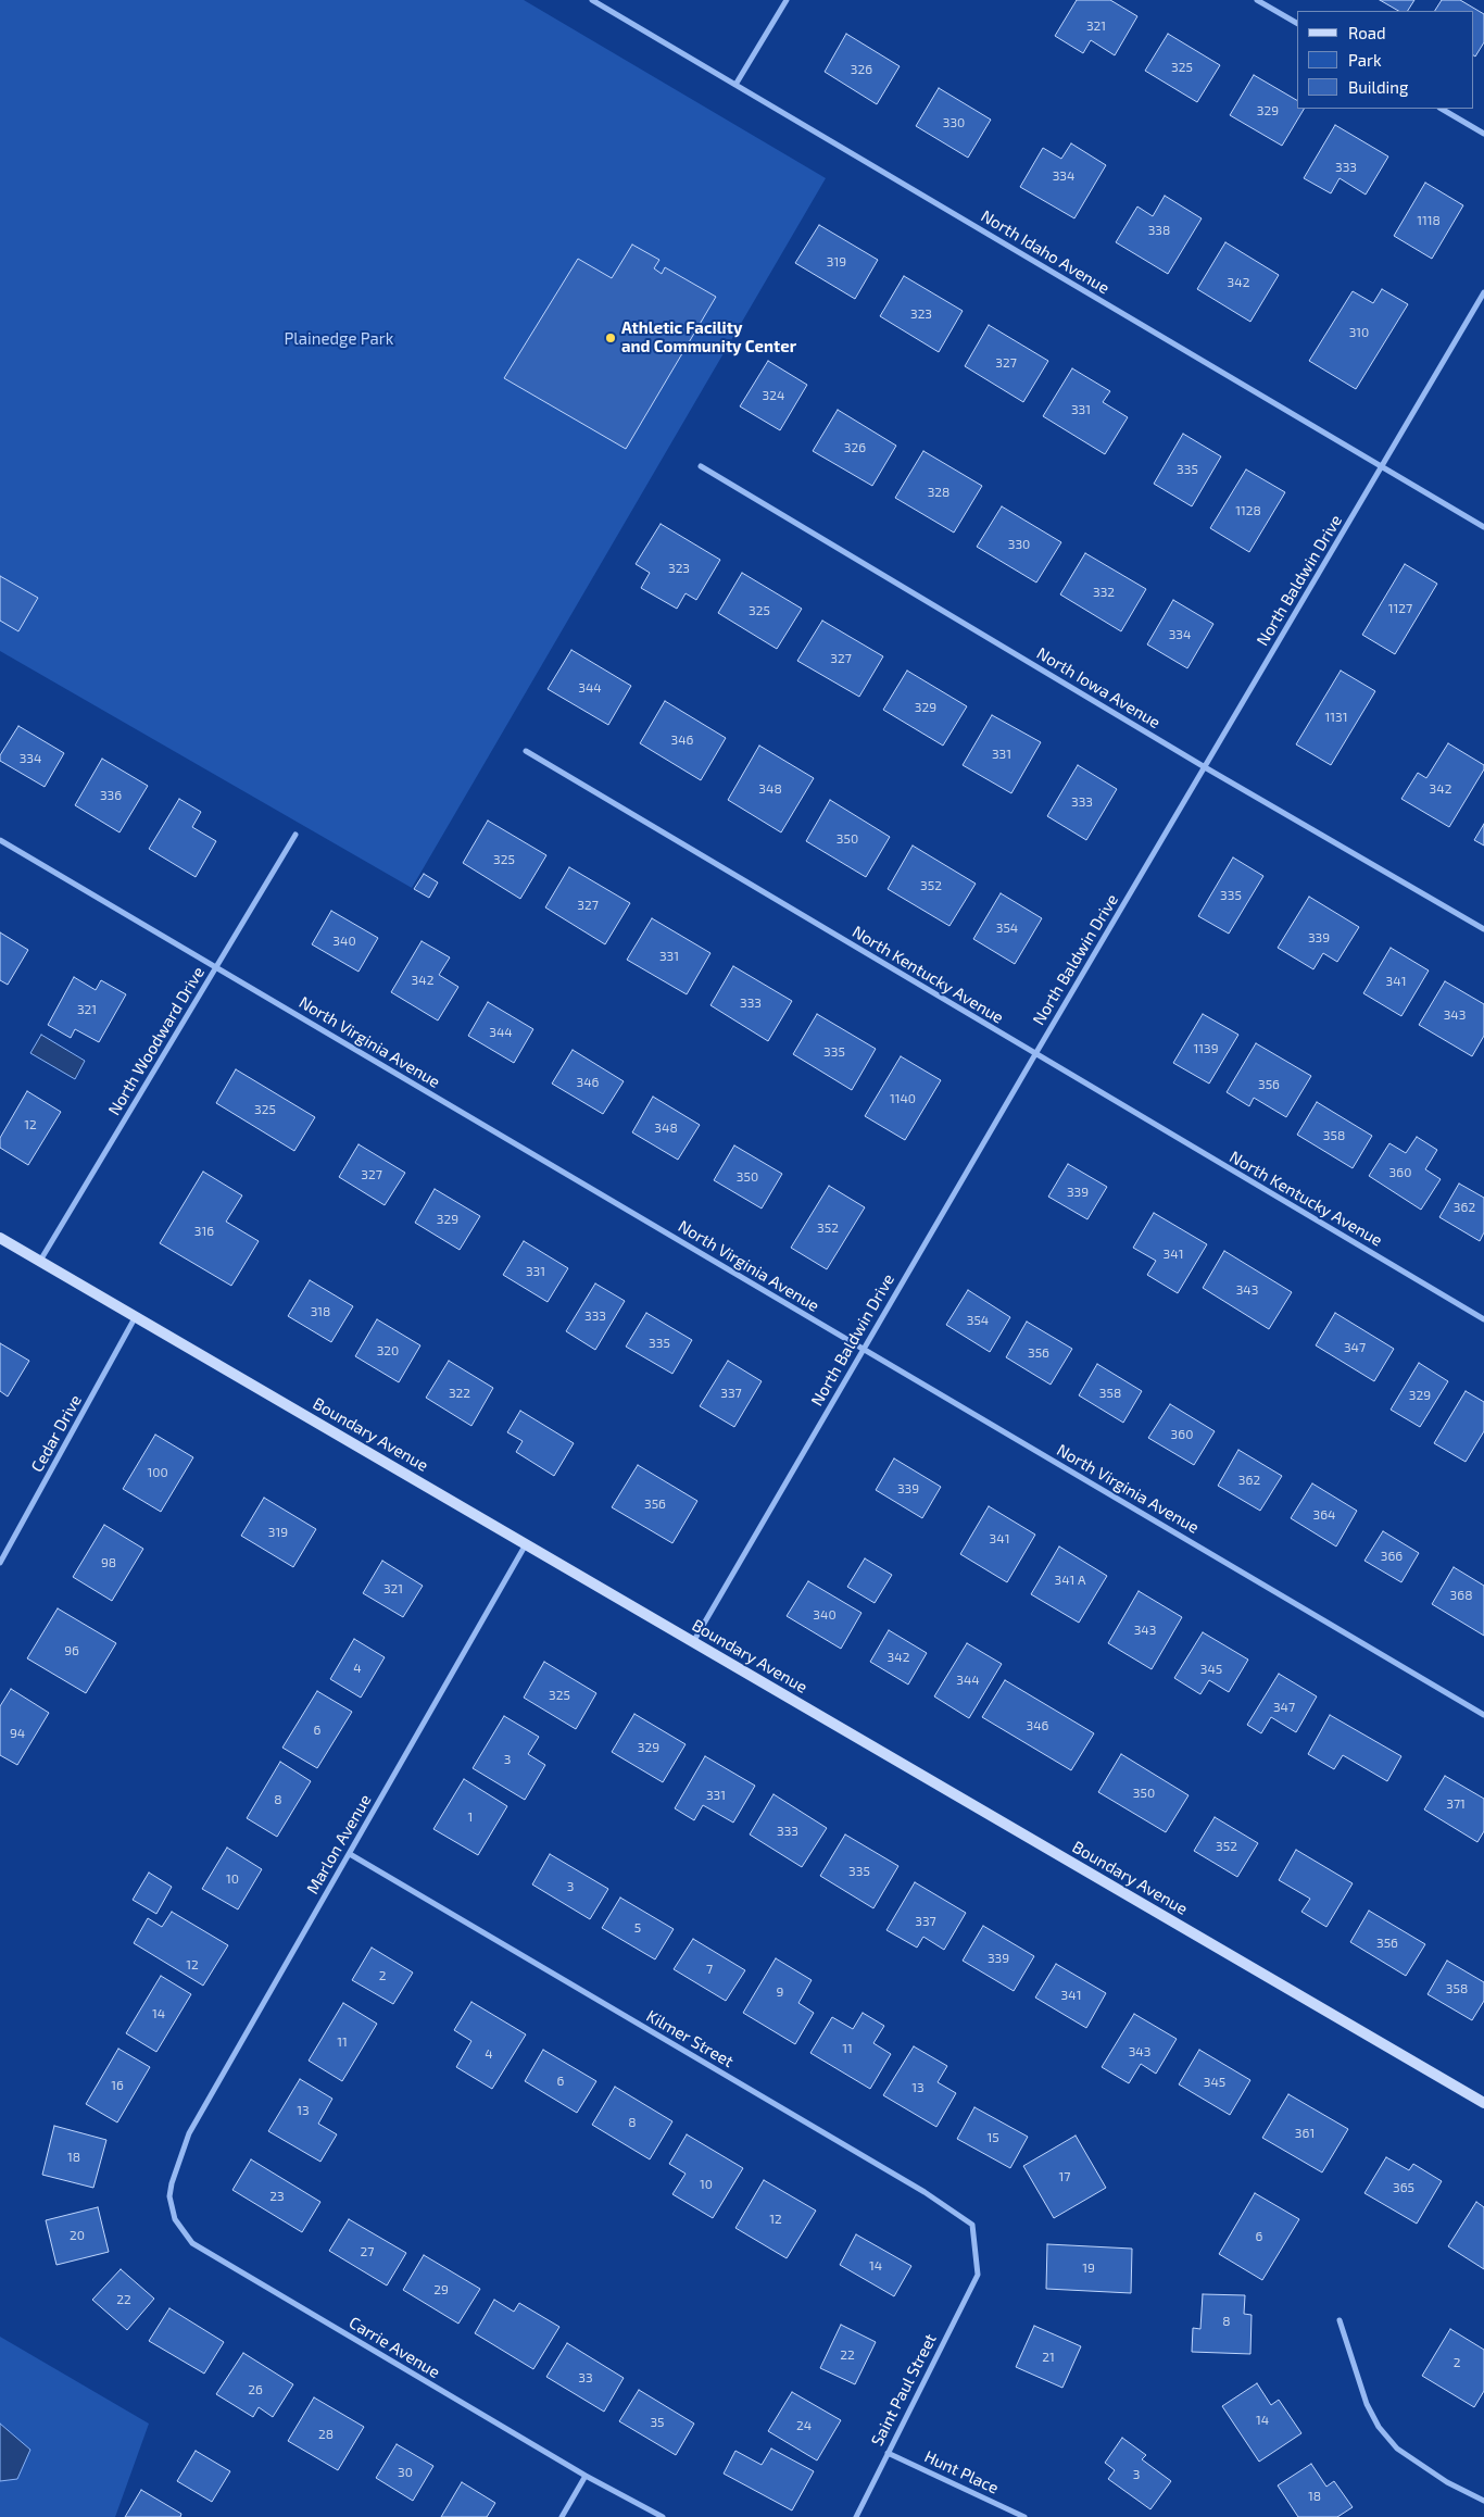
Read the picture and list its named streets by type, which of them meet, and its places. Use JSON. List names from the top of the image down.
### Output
{
  "streets": {
    "main road": ["Boundary Avenue"],
    "street": [
      "North Idaho Avenue",
      "North Baldwin Drive",
      "North Iowa Avenue",
      "North Kentucky Avenue",
      "North Woodward Drive",
      "North Virginia Avenue",
      "Cedar Drive",
      "Marlon Avenue",
      "Kilmer Street",
      "Carrie Avenue",
      "Saint Paul Street",
      "Hunt Place"
    ]
  },
  "crossings": [
    ["North Idaho Avenue", "North Baldwin Drive"],
    ["North Baldwin Drive", "North Iowa Avenue"],
    ["North Baldwin Drive", "North Kentucky Avenue"],
    ["North Baldwin Drive", "North Virginia Avenue"],
    ["North Baldwin Drive", "Boundary Avenue"],
    ["North Woodward Drive", "North Virginia Avenue"],
    ["North Woodward Drive", "Boundary Avenue"],
    ["Cedar Drive", "Boundary Avenue"],
    ["Boundary Avenue", "Marlon Avenue"],
    ["Marlon Avenue", "Kilmer Street"],
    ["Marlon Avenue", "Carrie Avenue"],
    ["Kilmer Street", "Saint Paul Street"],
    ["Saint Paul Street", "Hunt Place"]
  ],
  "parks": ["Plainedge Park"],
  "places": ["Athletic Facility and Community Center"],
  "house_numbers": [
    "321",
    "325",
    "326",
    "329",
    "330",
    "333",
    "334",
    "1118",
    "338",
    "319",
    "342",
    "323",
    "310",
    "327",
    "324",
    "331",
    "326",
    "335",
    "328",
    "1128",
    "330",
    "323",
    "332",
    "1127",
    "325",
    "334",
    "327",
    "344",
    "329",
    "1131",
    "346",
    "331",
    "334",
    "348",
    "342",
    "336",
    "333",
    "350",
    "325",
    "352",
    "335",
    "327",
    "354",
    "339",
    "340",
    "331",
    "342",
    "341",
    "333",
    "321",
    "343",
    "344",
    "1139",
    "335",
    "346",
    "356",
    "1140",
    "325",
    "12",
    "348",
    "358",
    "360",
    "327",
    "350",
    "339",
    "362",
    "329",
    "352",
    "316",
    "341",
    "331",
    "343",
    "318",
    "333",
    "354",
    "335",
    "347",
    "320",
    "356",
    "322",
    "337",
    "358",
    "329",
    "360",
    "100",
    "362",
    "339",
    "356",
    "364",
    "319",
    "341",
    "366",
    "98",
    "341 A",
    "321",
    "368",
    "340",
    "343",
    "96",
    "342",
    "4",
    "345",
    "344",
    "325",
    "347",
    "346",
    "6",
    "94",
    "329",
    "3",
    "350",
    "331",
    "8",
    "371",
    "1",
    "333",
    "352",
    "335",
    "10",
    "3",
    "337",
    "5",
    "356",
    "339",
    "12",
    "7",
    "2",
    "358",
    "9",
    "341",
    "14",
    "11",
    "11",
    "343",
    "4",
    "6",
    "345",
    "16",
    "13",
    "13",
    "8",
    "361",
    "15",
    "18",
    "17",
    "10",
    "365",
    "23",
    "12",
    "20",
    "6",
    "27",
    "14",
    "19",
    "29",
    "22",
    "8",
    "22",
    "21",
    "2",
    "33",
    "26",
    "14",
    "35",
    "24",
    "28",
    "30",
    "3",
    "18"
  ],
  "legend": ["Road", "Park", "Building"]
}
